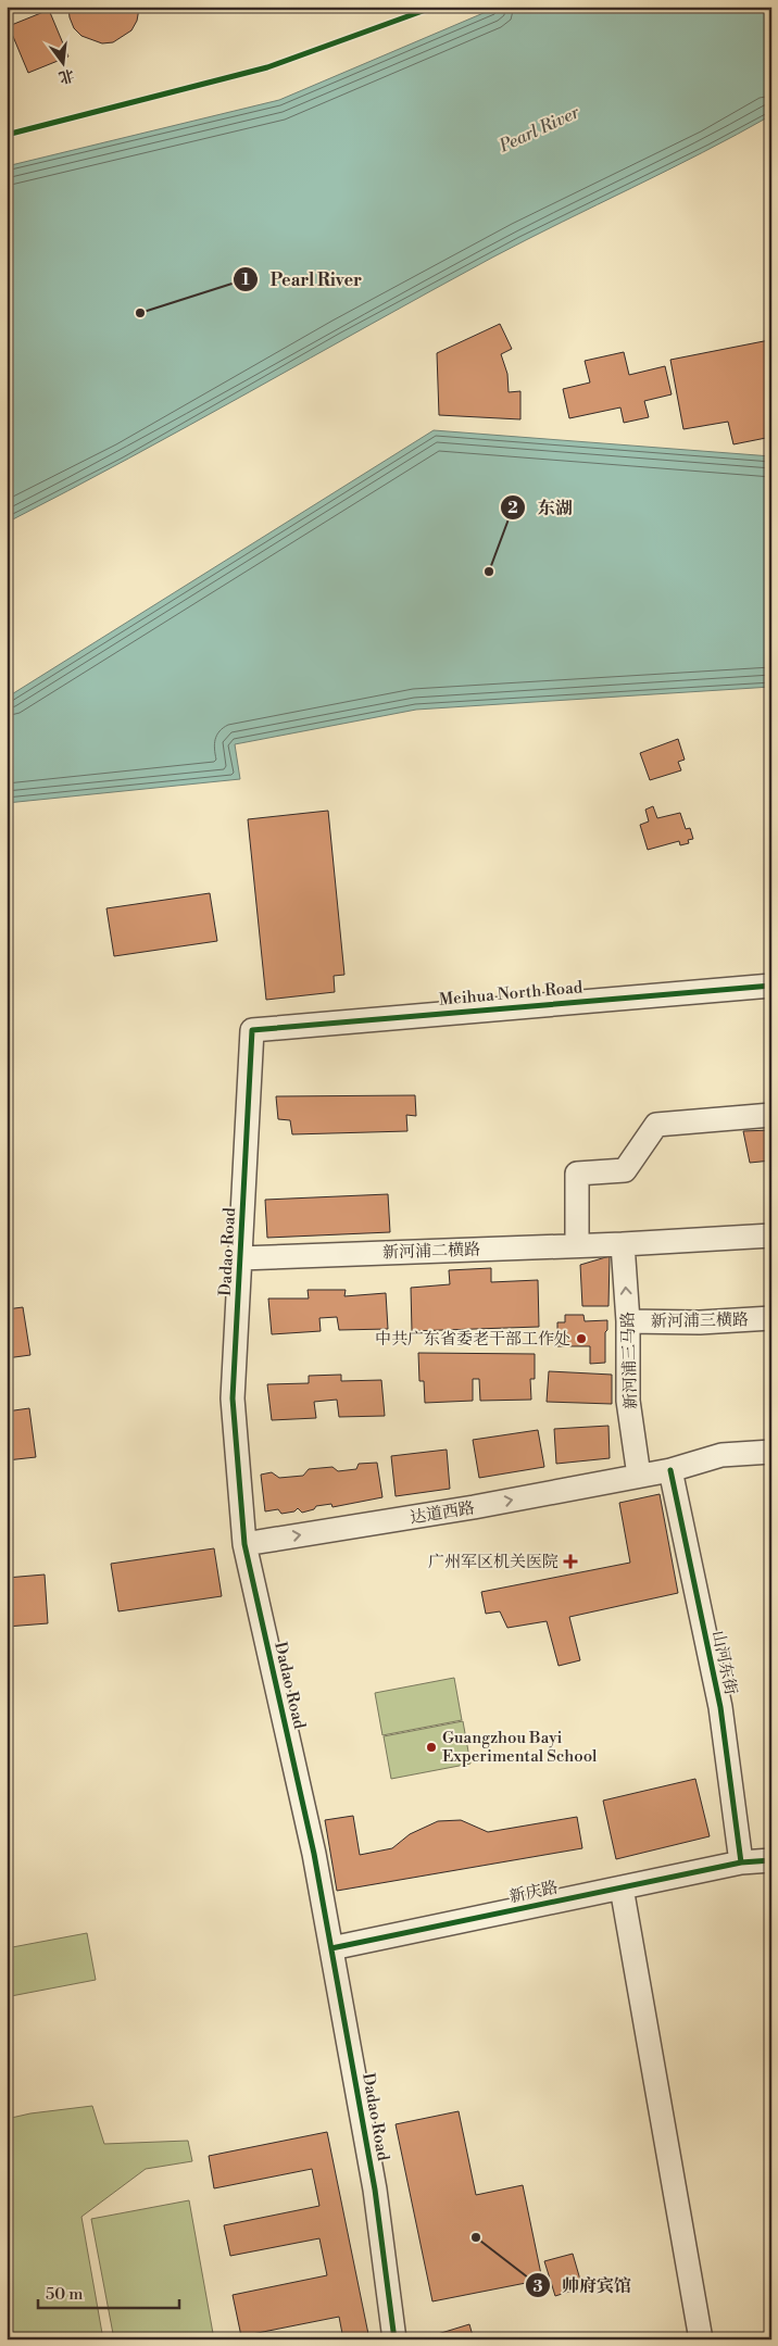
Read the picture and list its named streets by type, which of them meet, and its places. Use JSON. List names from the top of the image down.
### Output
{
  "streets": {
    "street": [
      "Meihua North Road",
      "新河浦二横路",
      "Dadao Road",
      "新河浦三横路",
      "新河浦三马路",
      "达道西路",
      "山河东街",
      "新庆路"
    ]
  },
  "crossings": [
    ["Meihua North Road", "Dadao Road"],
    ["新河浦二横路", "Dadao Road"],
    ["新河浦二横路", "新河浦三马路"],
    ["Dadao Road", "达道西路"],
    ["Dadao Road", "新庆路"],
    ["新河浦三横路", "新河浦三马路"],
    ["新河浦三马路", "达道西路"],
    ["达道西路", "山河东街"],
    ["山河东街", "新庆路"]
  ],
  "one_way": ["达道西路"],
  "water": ["Pearl River"],
  "places": {
    "other": [
      "Pearl River",
      "东湖",
      "中共广东省委老干部工作处",
      "Guangzhou Bayi Experimental School",
      "帅府宾馆"
    ],
    "health": ["广州军区机关医院"]
  },
  "scale_bar": "50 m",
  "north": "bottom"
}
